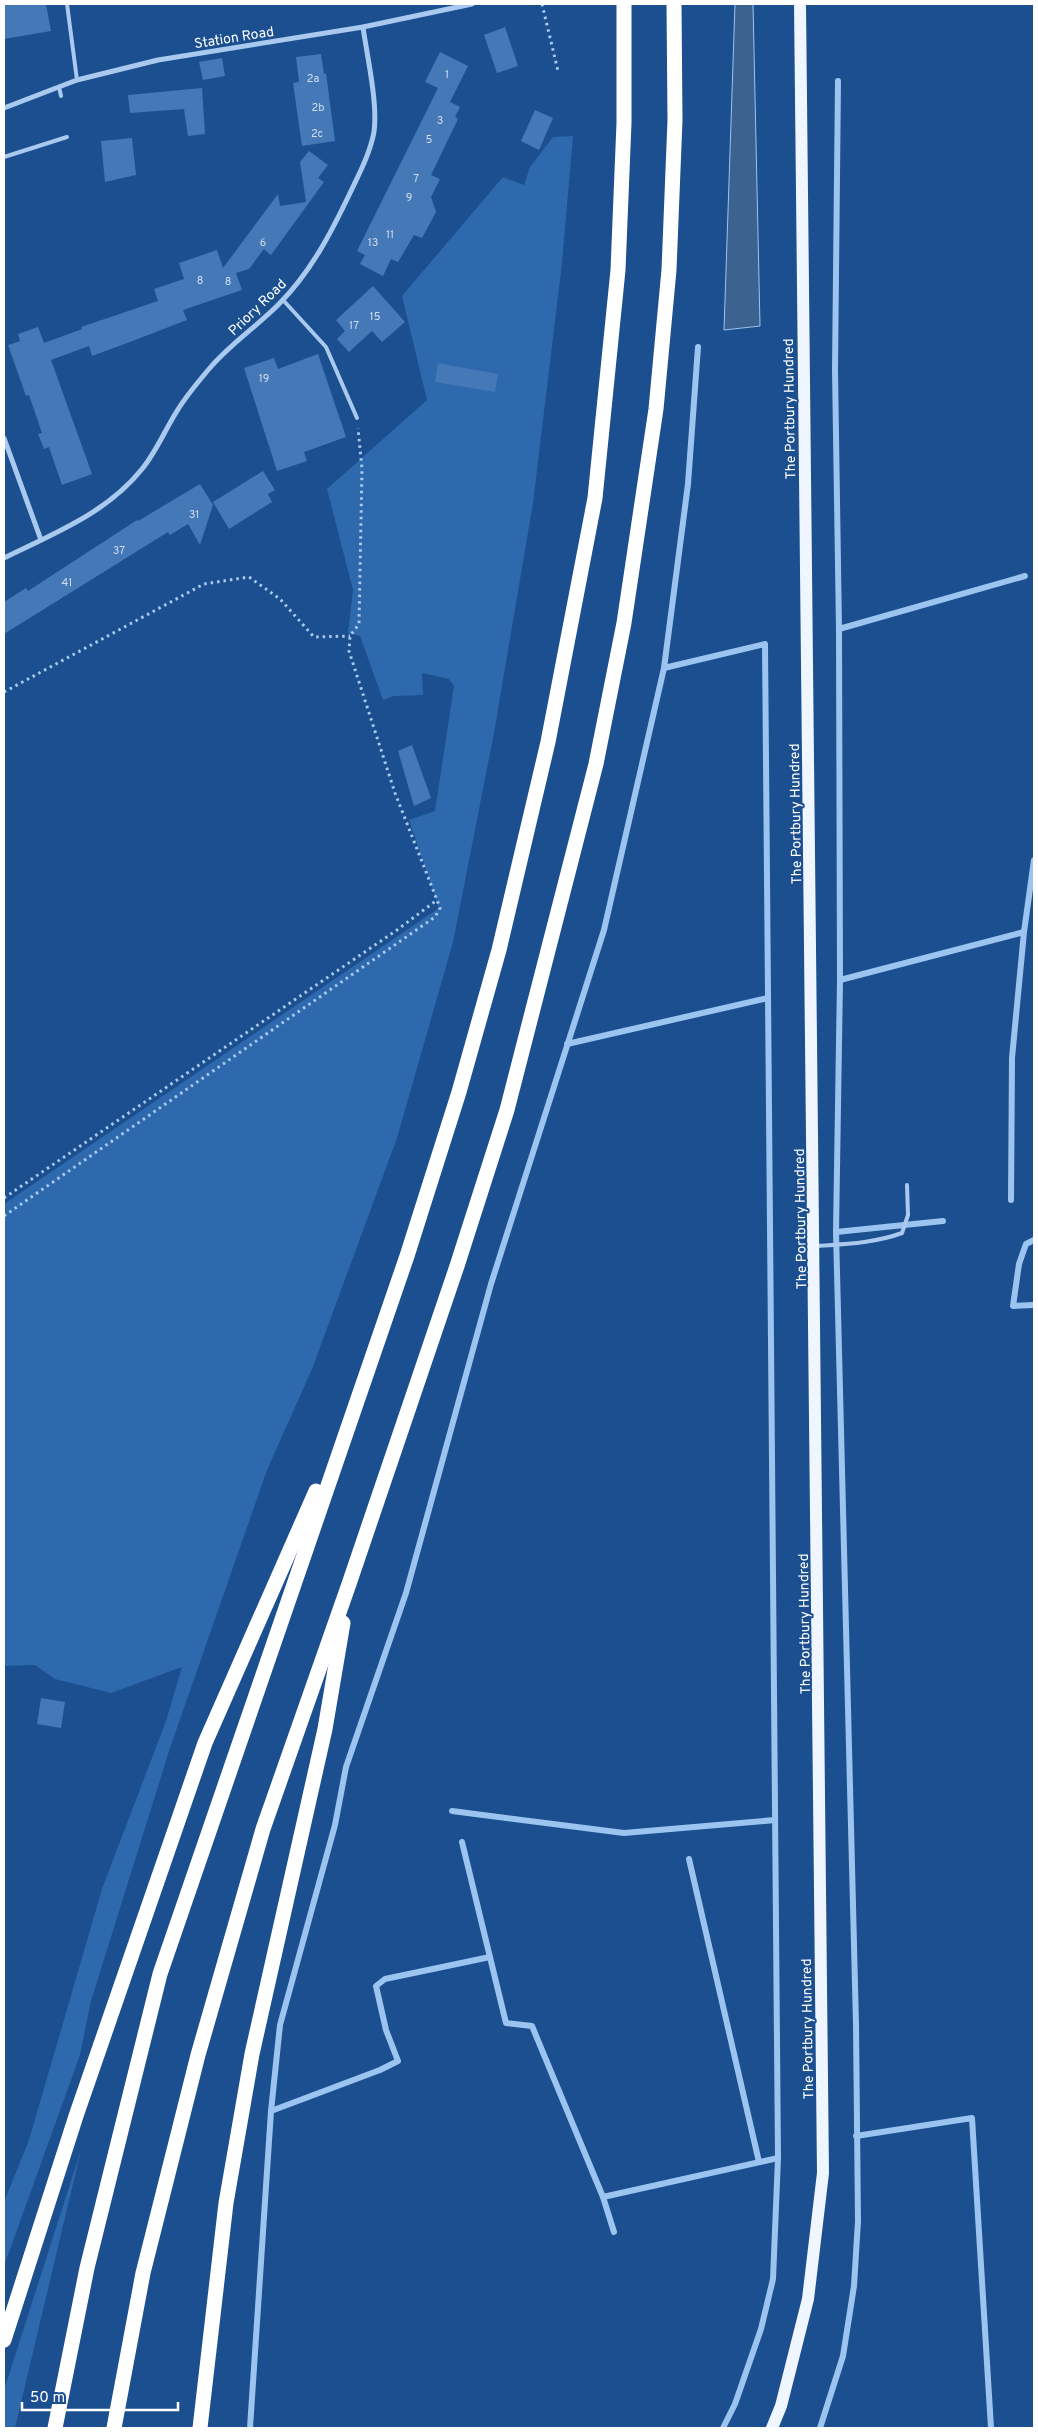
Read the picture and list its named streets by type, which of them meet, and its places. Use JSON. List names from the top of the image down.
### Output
{
  "streets": {
    "main road": ["The Portbury Hundred"],
    "street": ["Station Road", "Priory Road"]
  },
  "crossings": [
    ["Station Road", "Priory Road"]
  ],
  "house_numbers": [
    "1",
    "2a",
    "2b",
    "3",
    "2c",
    "5",
    "7",
    "9",
    "11",
    "6",
    "13",
    "8",
    "8",
    "15",
    "17",
    "19",
    "31",
    "37",
    "41"
  ],
  "scale_bar": "50 m"
}
